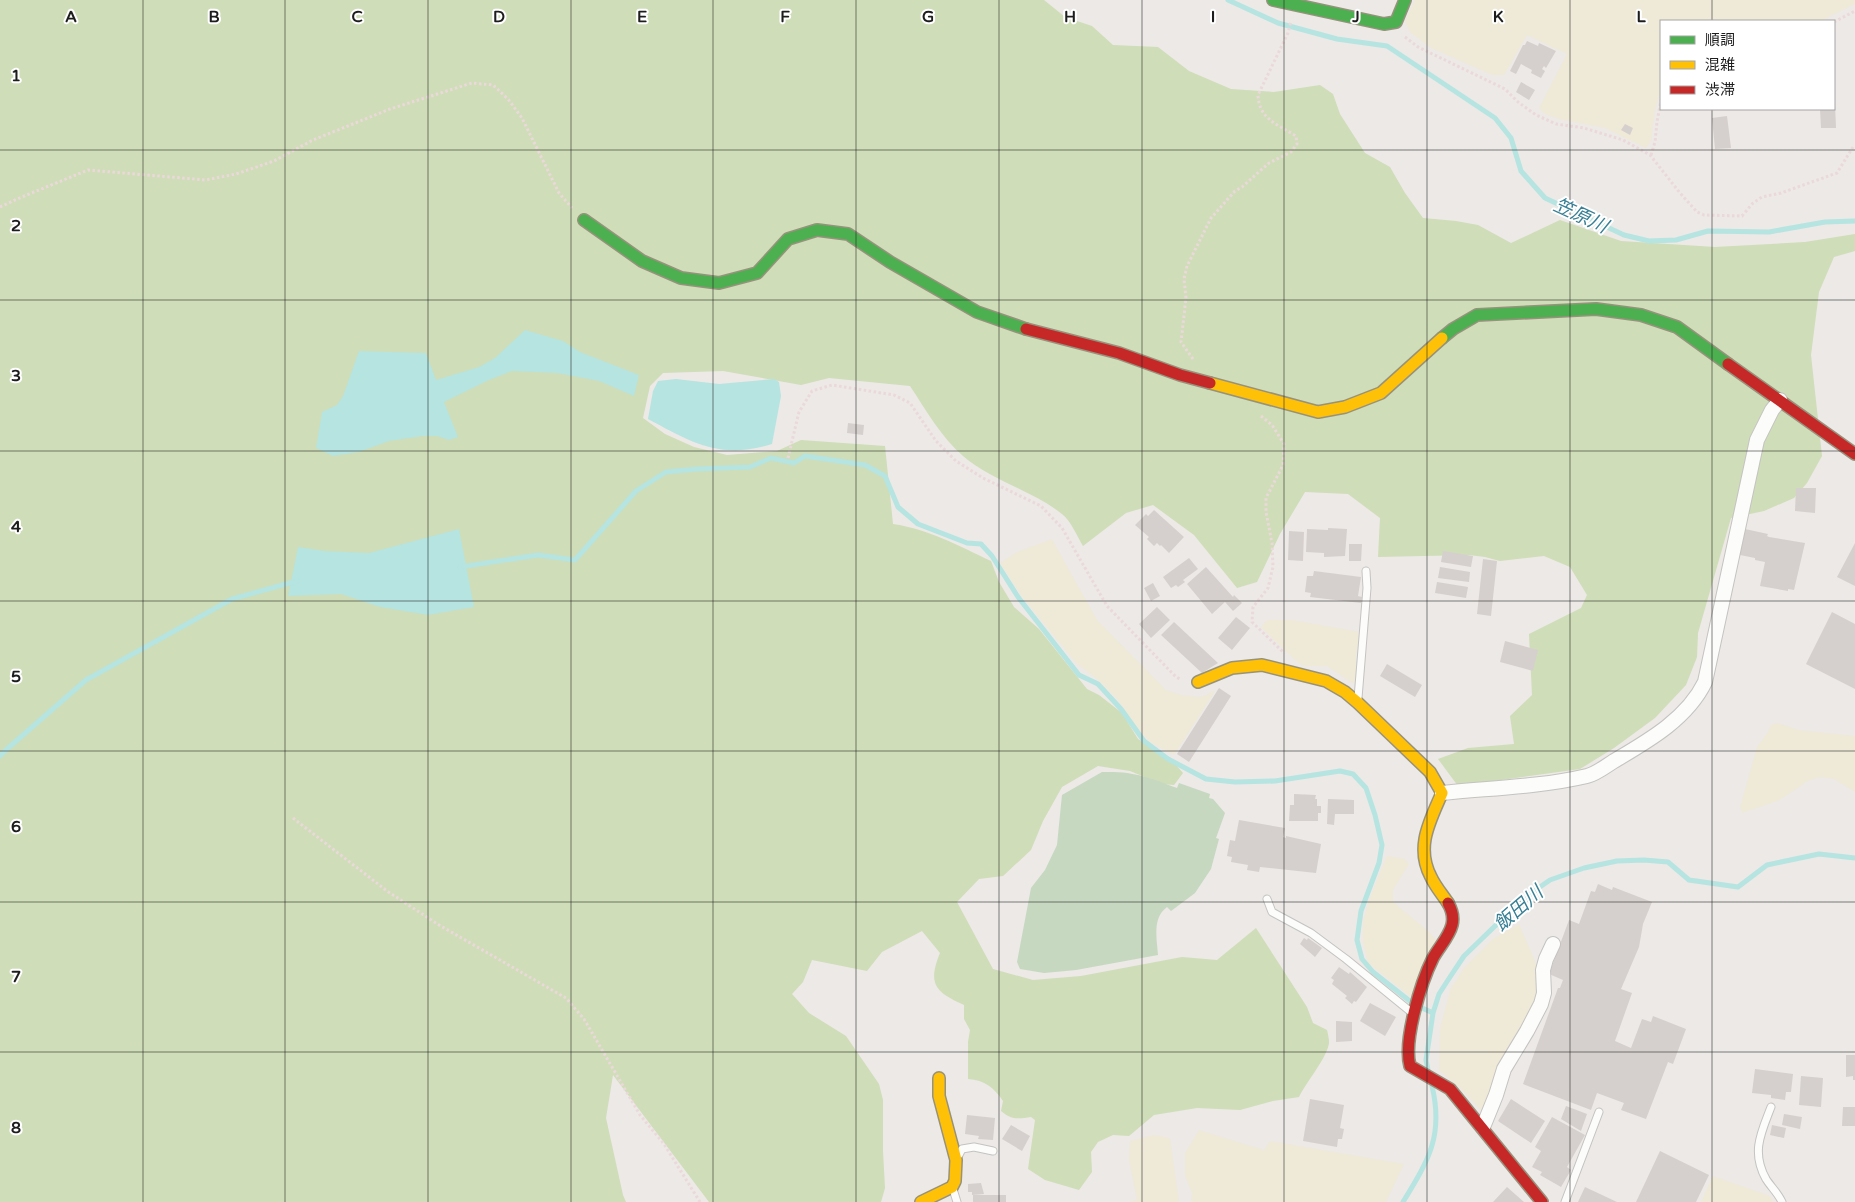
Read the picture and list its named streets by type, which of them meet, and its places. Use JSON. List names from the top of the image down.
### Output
{
  "water": ["笠原川", "飯田川"],
  "legend": ["順調", "混雑", "渋滞"],
  "grid": {
    "columns": [
      "A",
      "B",
      "C",
      "D",
      "E",
      "F",
      "G",
      "H",
      "I",
      "J",
      "K",
      "L"
    ],
    "rows": [
      "1",
      "2",
      "3",
      "4",
      "5",
      "6",
      "7",
      "8"
    ]
  }
}
